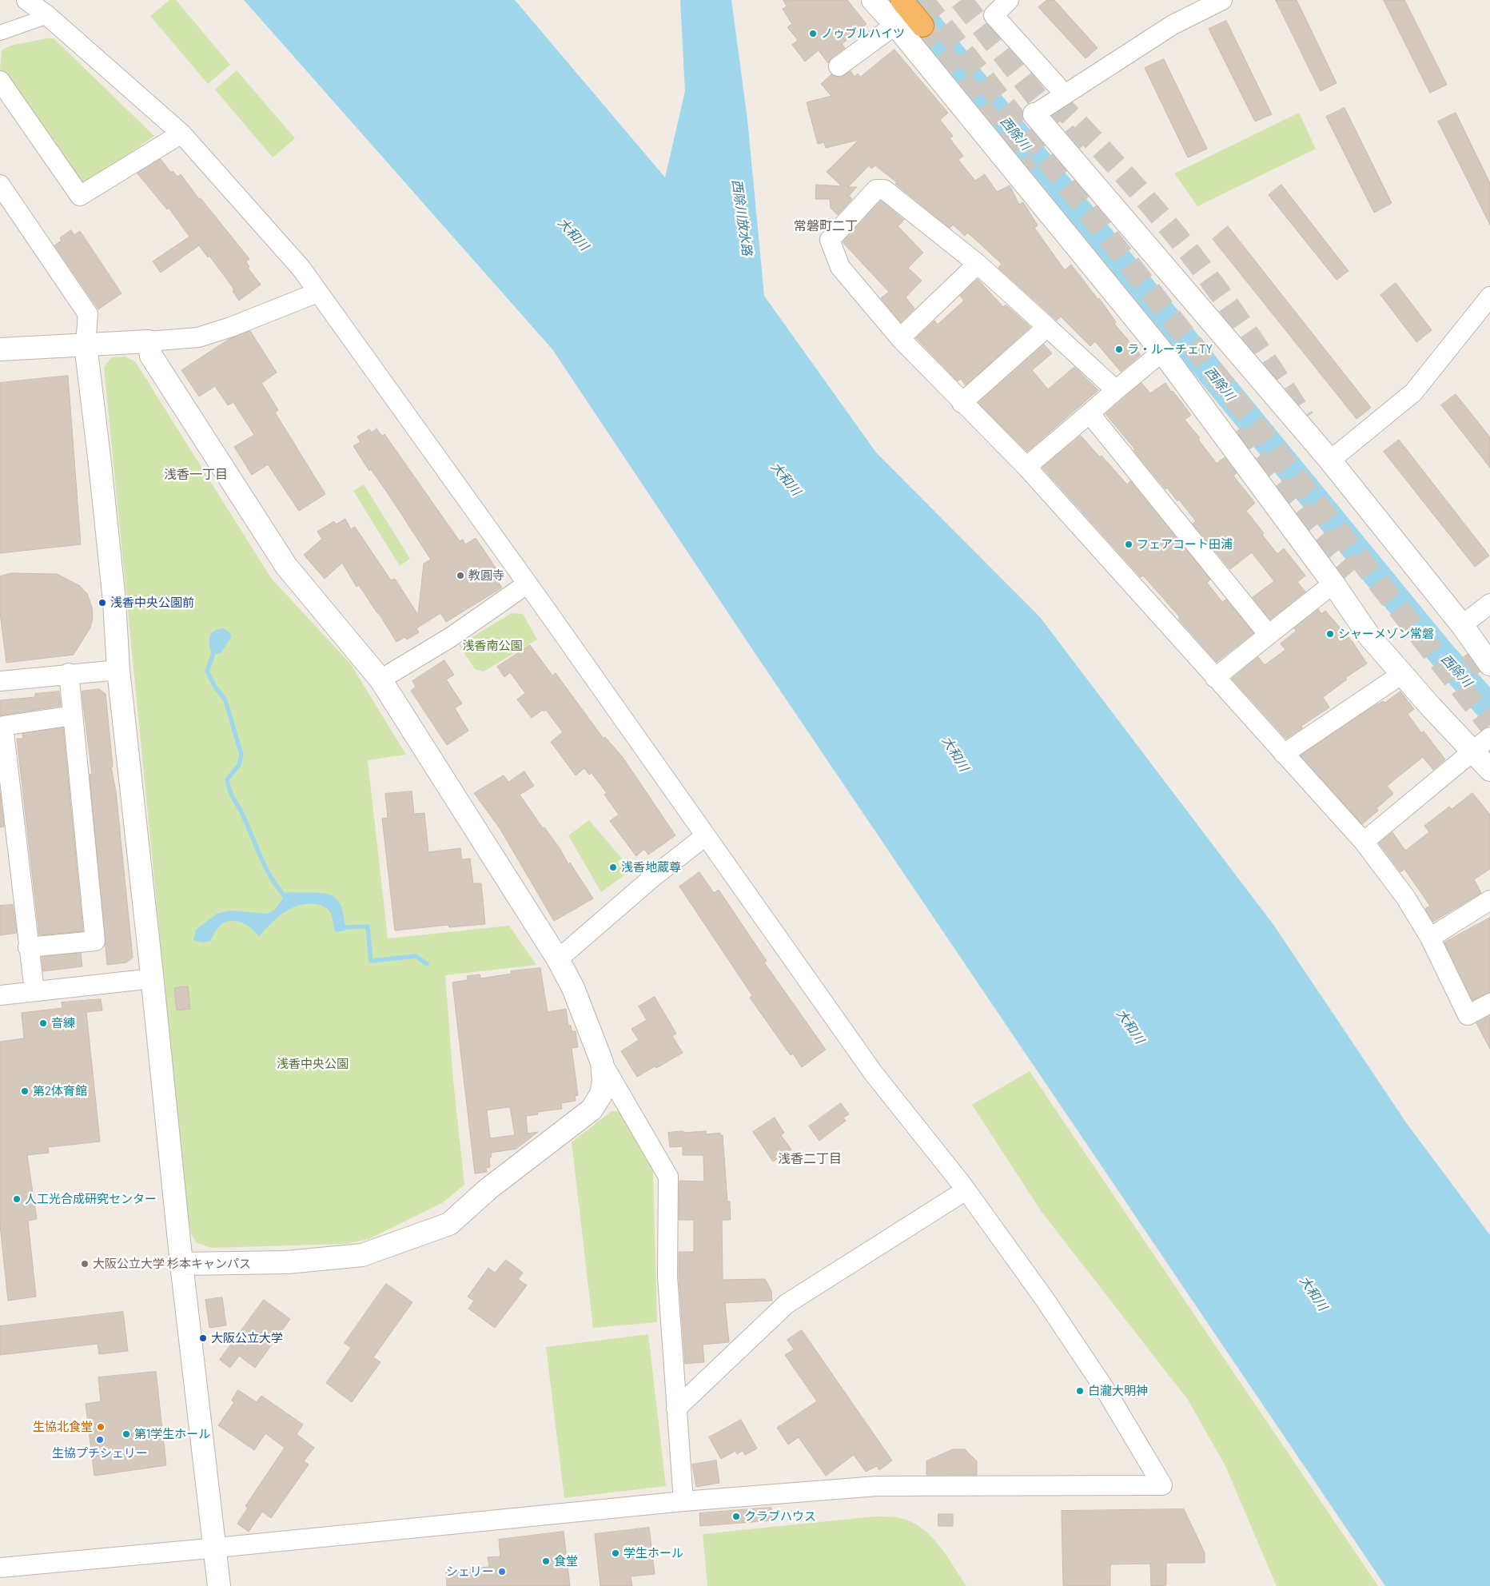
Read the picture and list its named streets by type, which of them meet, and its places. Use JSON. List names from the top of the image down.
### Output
{
  "districts": ["常磐町二丁", "浅香一丁目", "浅香二丁目"],
  "water": ["西除川", "西除川放水路", "大和川"],
  "parks": ["浅香南公園", "浅香中央公園"],
  "places": [
    "ノゥブルハイツ",
    "ラ・ルーチェTY",
    "フェアコート田浦",
    "教圓寺",
    "浅香中央公園前",
    "シャーメゾン常磐",
    "浅香地蔵尊",
    "音練",
    "第2体育館",
    "人工光合成研究センター",
    "大阪公立大学 杉本キャンパス",
    "大阪公立大学",
    "白瀧大明神",
    "生協北食堂",
    "第1学生ホール",
    "生協プチシェリー",
    "クラブハウス",
    "学生ホール",
    "食堂",
    "シェリー"
  ]
}
